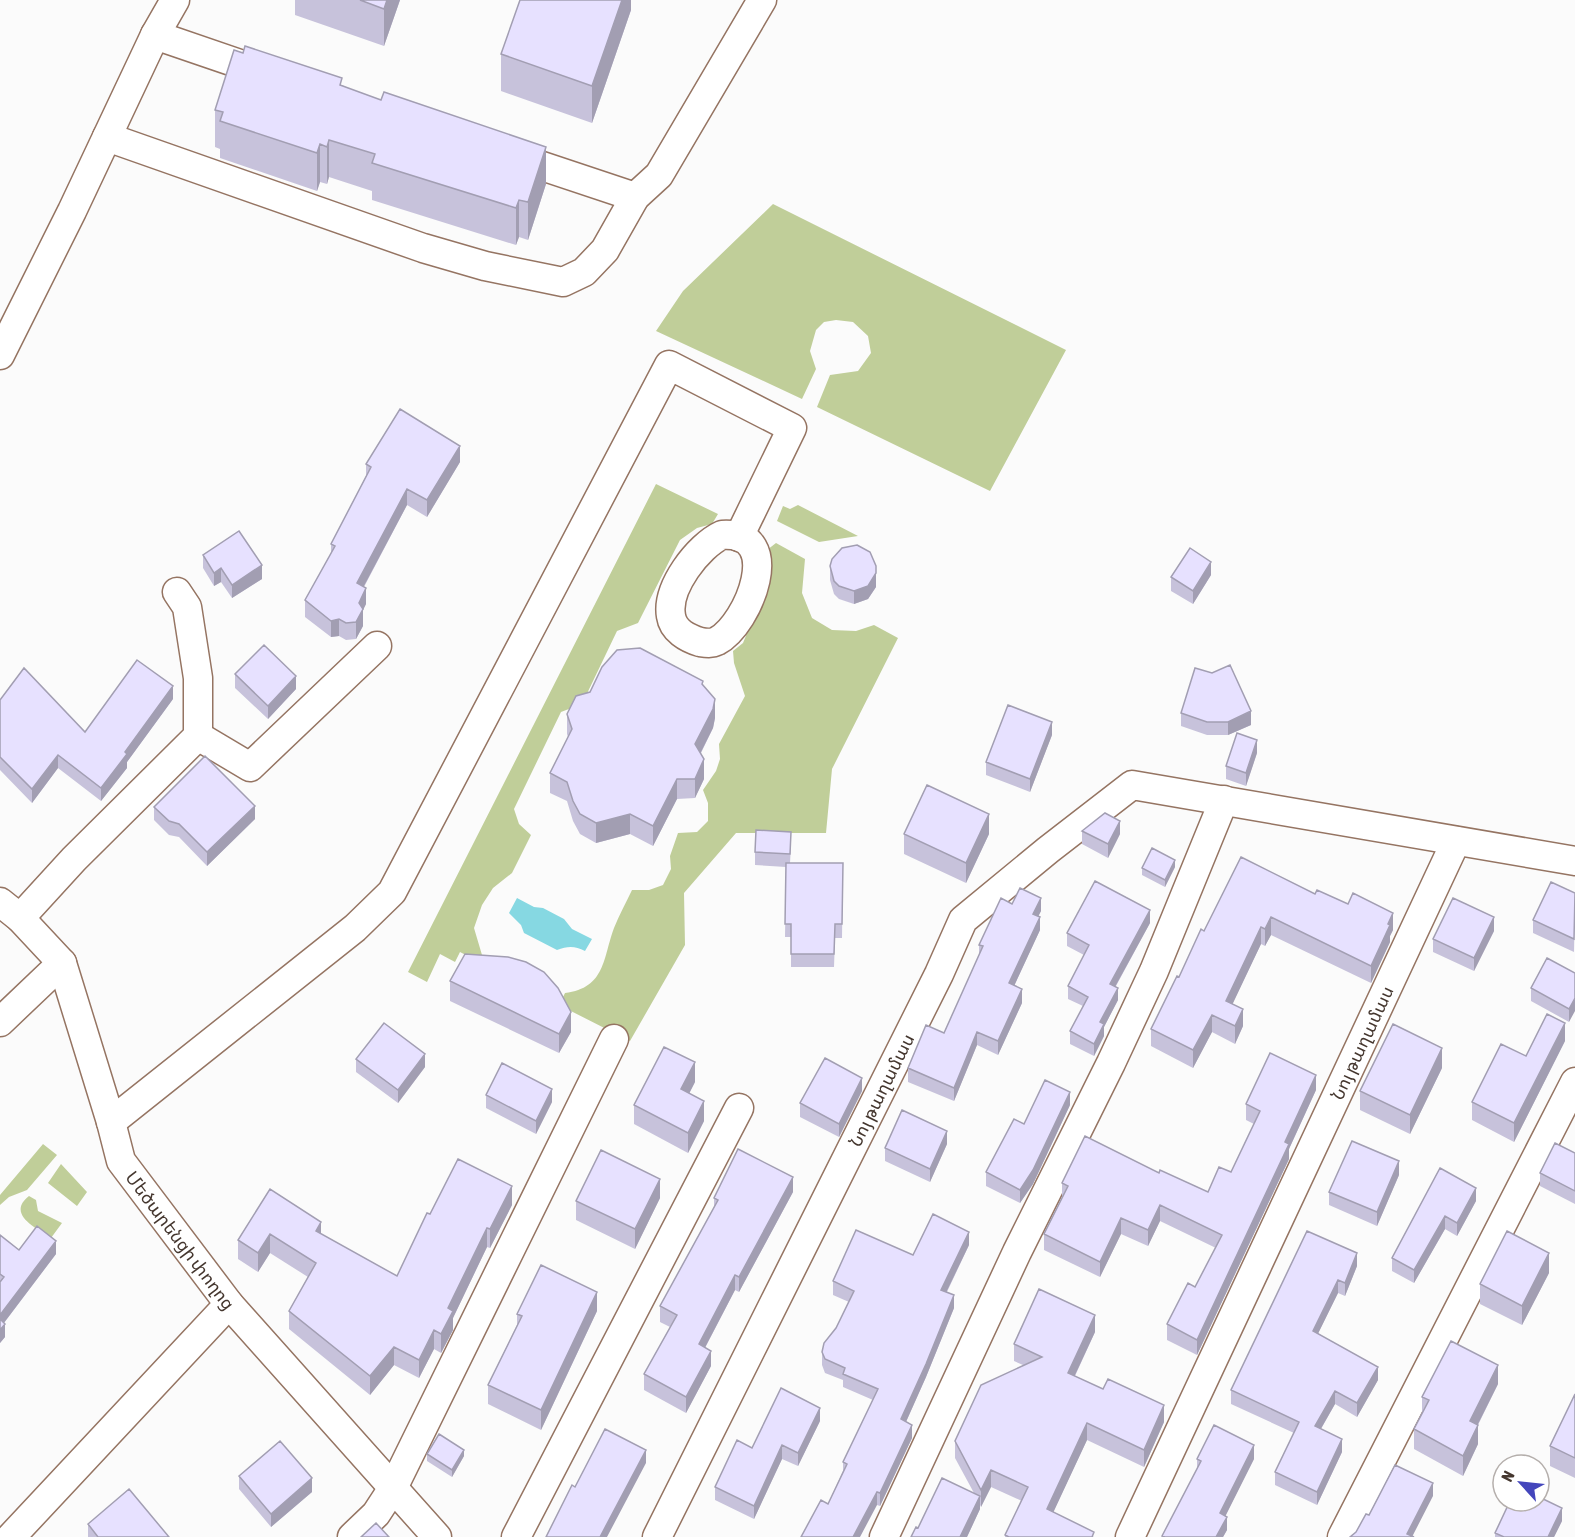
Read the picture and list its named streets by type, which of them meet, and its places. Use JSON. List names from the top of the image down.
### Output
{
  "streets": {
    "street": ["Նոյ թաղամաս", "Մեծարենցի փողոց"]
  },
  "north": "top left"
}
